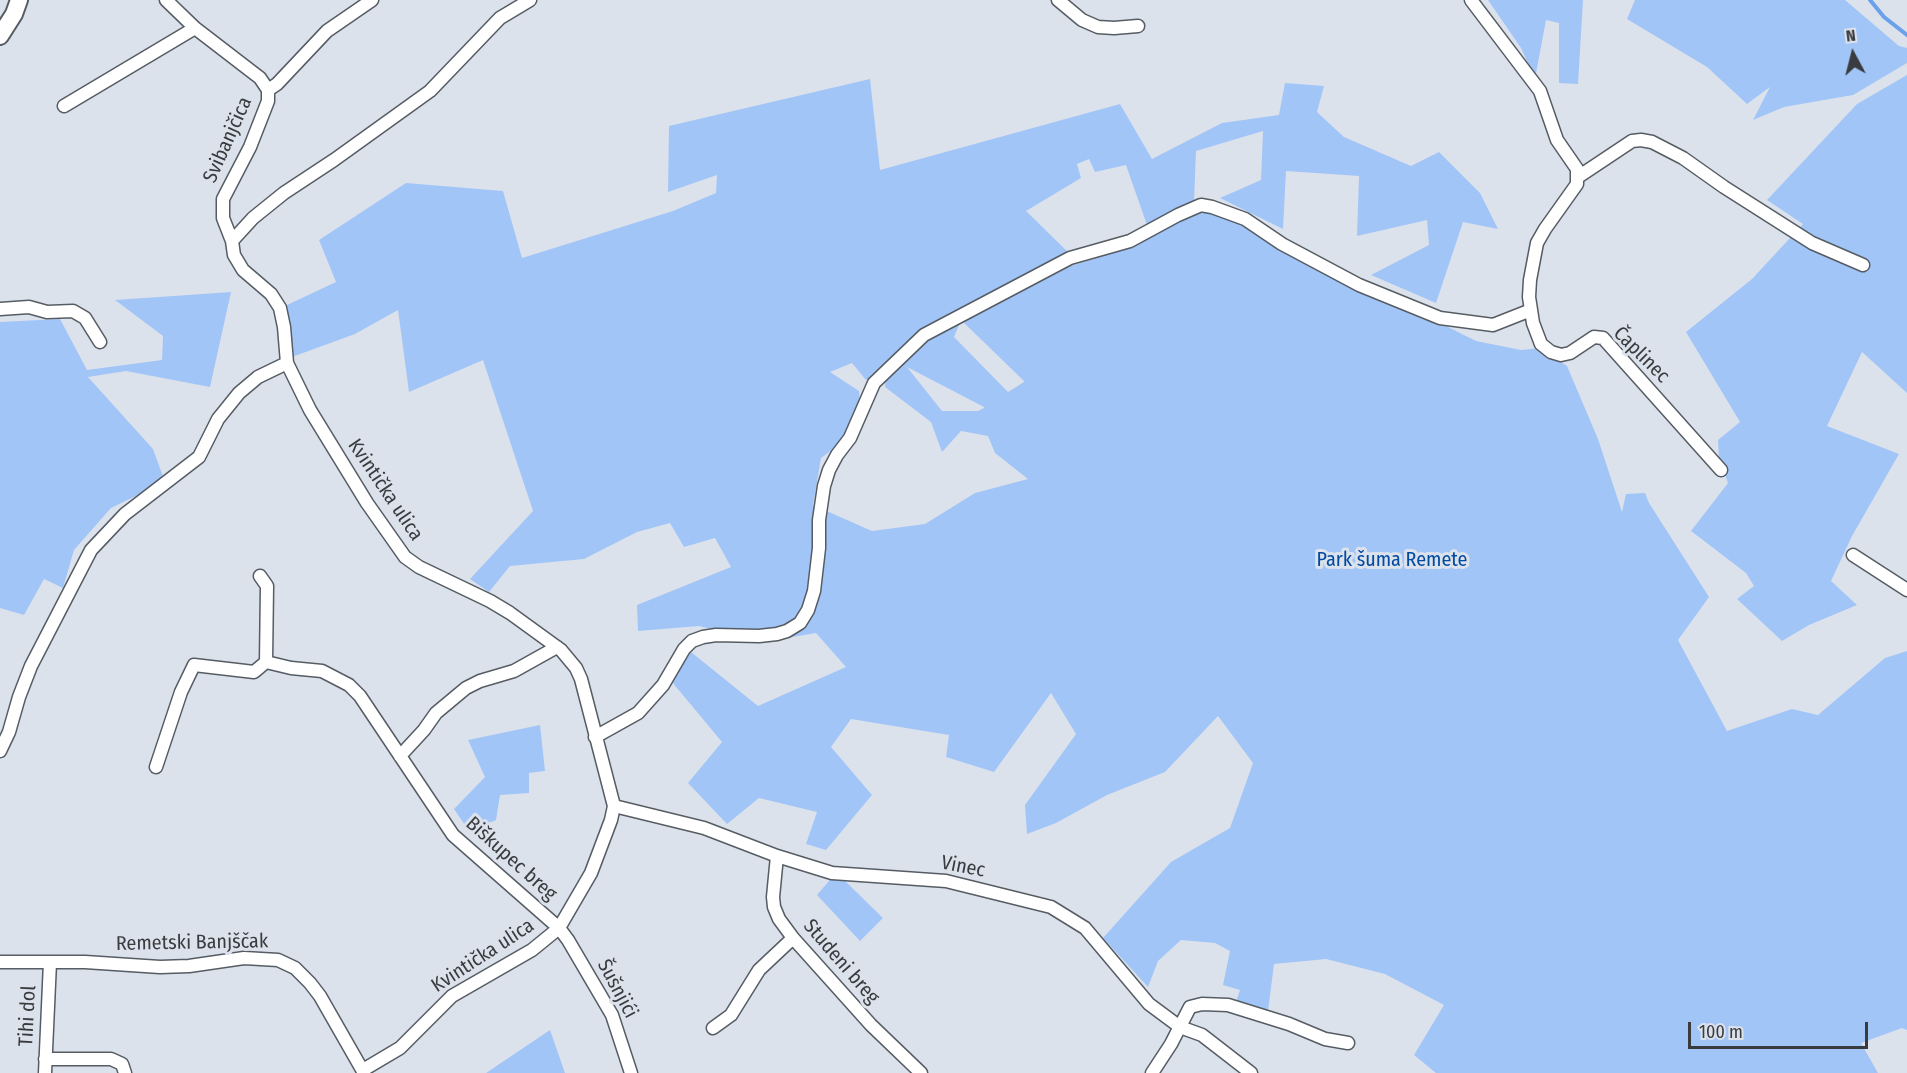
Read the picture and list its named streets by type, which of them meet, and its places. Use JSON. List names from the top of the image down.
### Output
{
  "streets": {
    "street": [
      "Svibanjčica",
      "Čaplinec",
      "Kvintička ulica",
      "Biškupec breg",
      "Vinec",
      "Remetski Banjščak",
      "Studeni breg",
      "Šušnjići",
      "Tihi dol"
    ]
  },
  "crossings": [
    ["Svibanjčica", "Kvintička ulica"],
    ["Kvintička ulica", "Biškupec breg"],
    ["Kvintička ulica", "Vinec"],
    ["Kvintička ulica", "Remetski Banjščak"],
    ["Kvintička ulica", "Šušnjići"],
    ["Biškupec breg", "Šušnjići"],
    ["Vinec", "Studeni breg"],
    ["Remetski Banjščak", "Tihi dol"]
  ],
  "parks": ["Park šuma Remete"],
  "scale_bar": "100 m",
  "north": "top"
}
